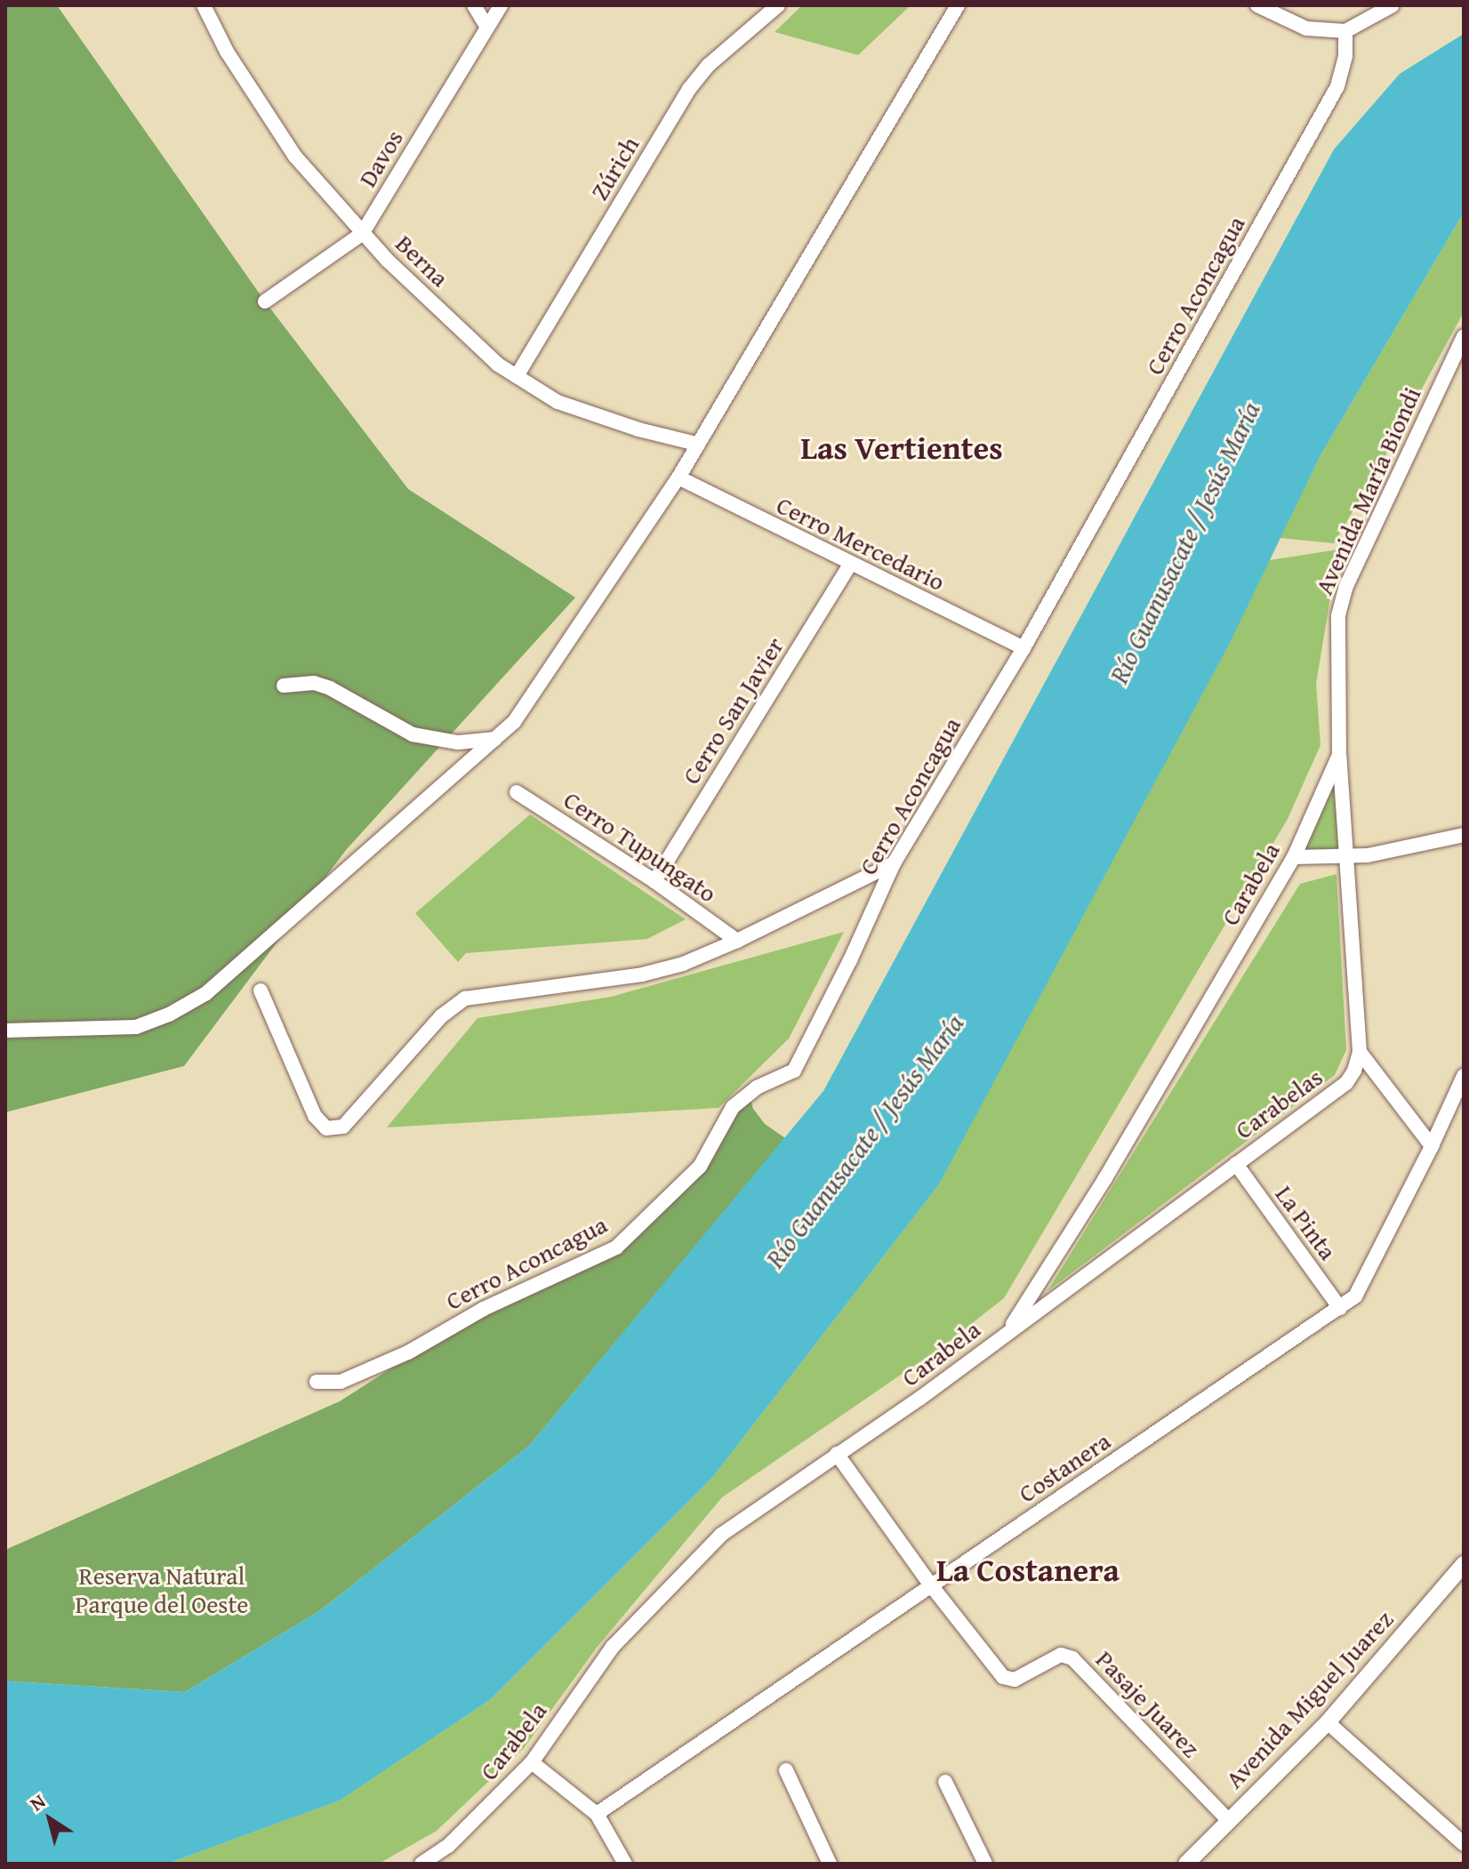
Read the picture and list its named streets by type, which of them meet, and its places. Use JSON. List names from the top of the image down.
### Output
{
  "streets": {
    "street": [
      "Davos",
      "Zúrich",
      "Berna",
      "Cerro Aconcagua",
      "Avenida María Biondi",
      "Cerro Mercedario",
      "Cerro San Javier",
      "Cerro Tupungato",
      "Carabela",
      "Carabelas",
      "La Pinta",
      "Costanera",
      "Avenida Miguel Juarez",
      "Pasaje Juarez"
    ]
  },
  "crossings": [
    ["Davos", "Berna"],
    ["Zúrich", "Berna"],
    ["Cerro Aconcagua", "Cerro Mercedario"],
    ["Avenida María Biondi", "Carabela"],
    ["Avenida María Biondi", "Carabelas"],
    ["Cerro Mercedario", "Cerro San Javier"],
    ["Cerro San Javier", "Cerro Tupungato"],
    ["Carabela", "Carabelas"],
    ["Carabela", "Pasaje Juarez"],
    ["Carabelas", "La Pinta"],
    ["La Pinta", "Costanera"],
    ["Costanera", "Pasaje Juarez"],
    ["Avenida Miguel Juarez", "Pasaje Juarez"]
  ],
  "districts": ["Las Vertientes", "La Costanera"],
  "water": ["Río Guanusacate / Jesús María"],
  "parks": ["Reserva Natural Parque del Oeste"],
  "north": "top left"
}
